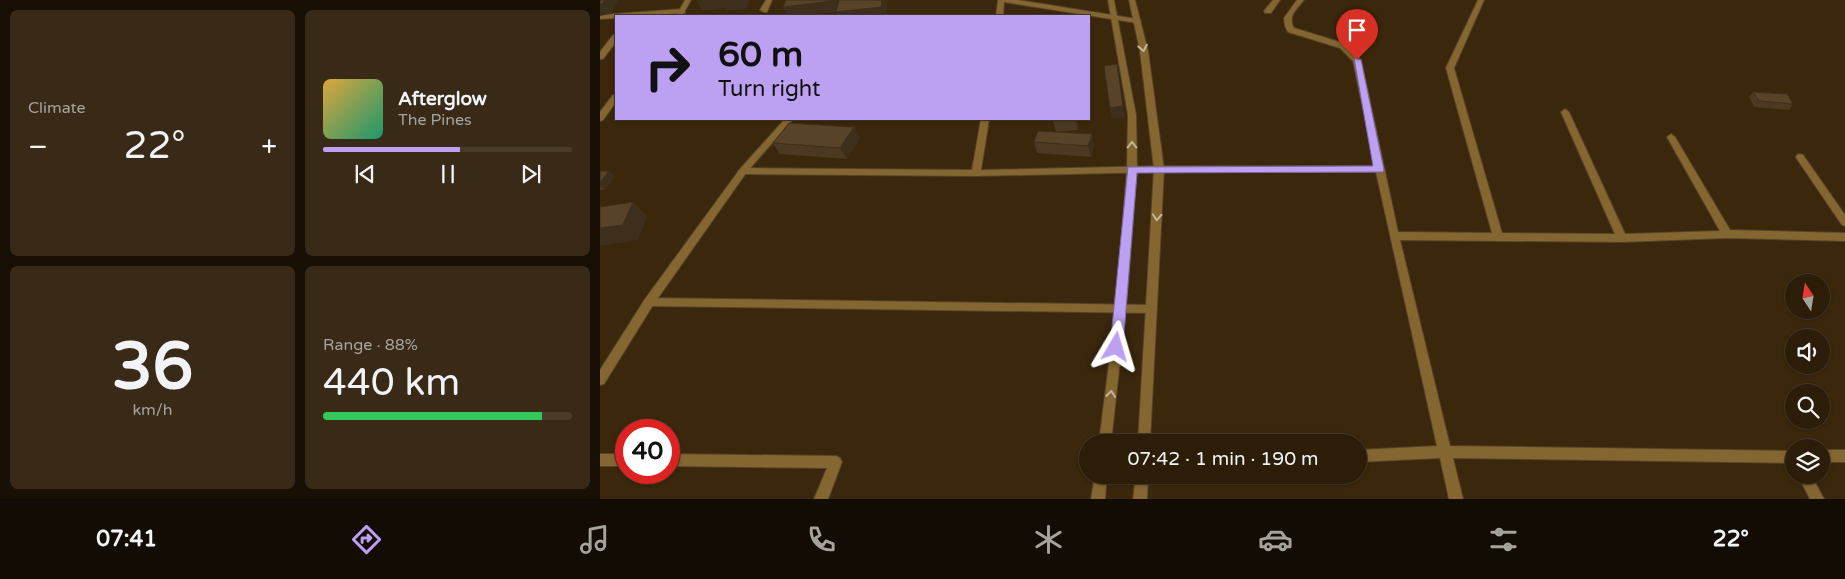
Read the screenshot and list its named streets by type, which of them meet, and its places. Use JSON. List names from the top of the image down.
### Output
{
  "north": "top",
  "page": {
    "tile": [
      "Climate",
      ["36", "km/h"],
      ["Range · 88%", "440 km"]
    ],
    "turn": ["60 m", "Turn right"],
    "song": ["Afterglow", "The Pines"],
    "heat": ["−", "22°", "+"],
    "limit": "40",
    "trip": "07:42 · 1 min · 190 m",
    "tabs": ["07:41", "22°"]
  }
}
